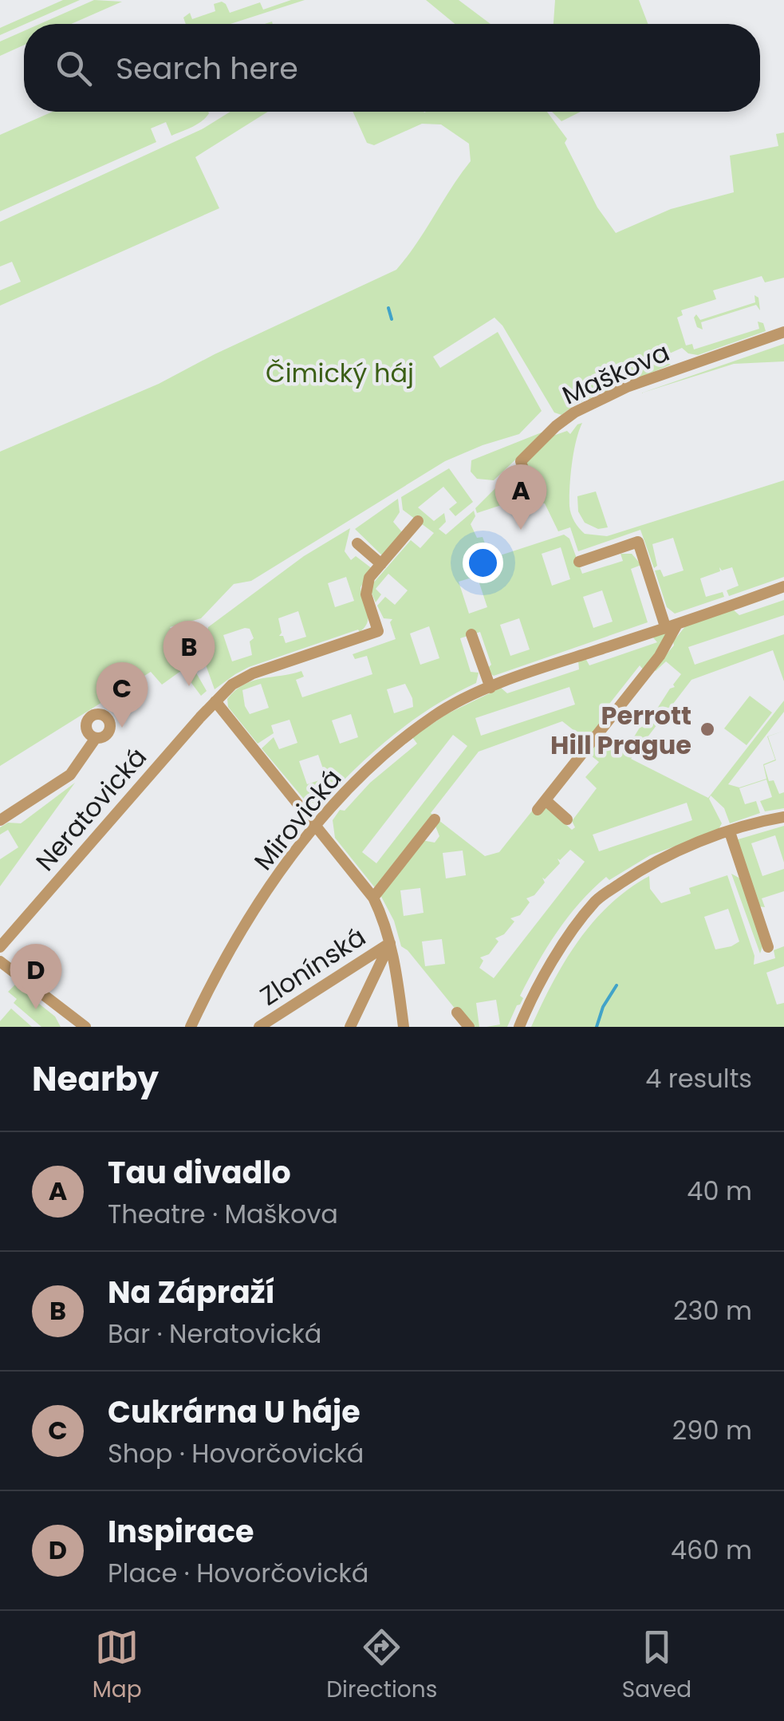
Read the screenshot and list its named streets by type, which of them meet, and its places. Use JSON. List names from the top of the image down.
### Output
{
  "streets": {
    "street": [
      "Maškova",
      "Neratovická",
      "Mirovická",
      "Zlonínská"
    ]
  },
  "parks": ["Čimický háj"],
  "places": ["Perrott Hill Prague"],
  "page": {
    "search": "Search here",
    "pins": [
      "A",
      "B",
      "C",
      "D"
    ],
    "heading": ["Nearby", "4 results"],
    "list": [
      {
        "mark": "A",
        "name": "Tau divadlo",
        "note": "Theatre · Maškova",
        "value": "40 m"
      },
      {
        "mark": "B",
        "name": "Na Zápraží",
        "note": "Bar · Neratovická",
        "value": "230 m"
      },
      {
        "mark": "C",
        "name": "Cukrárna U háje",
        "note": "Shop · Hovorčovická",
        "value": "290 m"
      },
      {
        "mark": "D",
        "name": "Inspirace",
        "note": "Place · Hovorčovická",
        "value": "460 m"
      }
    ],
    "nav": ["Map", "Directions", "Saved"]
  }
}
